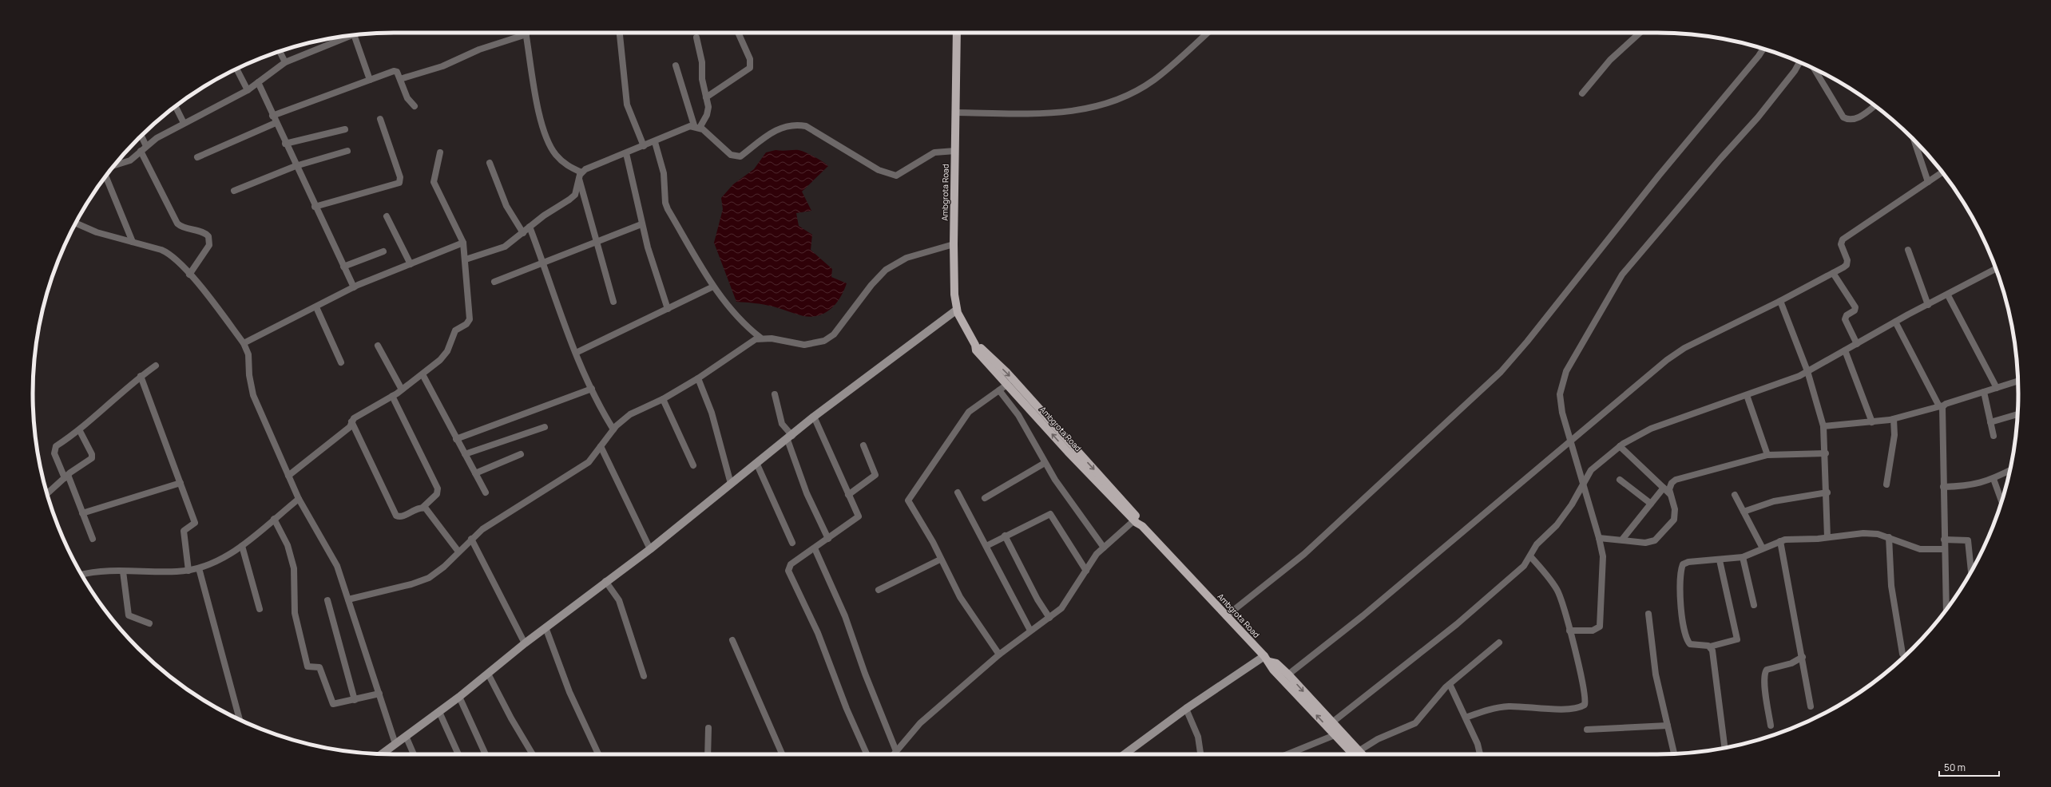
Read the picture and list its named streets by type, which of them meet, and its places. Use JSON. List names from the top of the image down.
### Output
{
  "streets": {
    "main road": ["Ambgrota Road"]
  },
  "scale_bar": "50 m"
}
